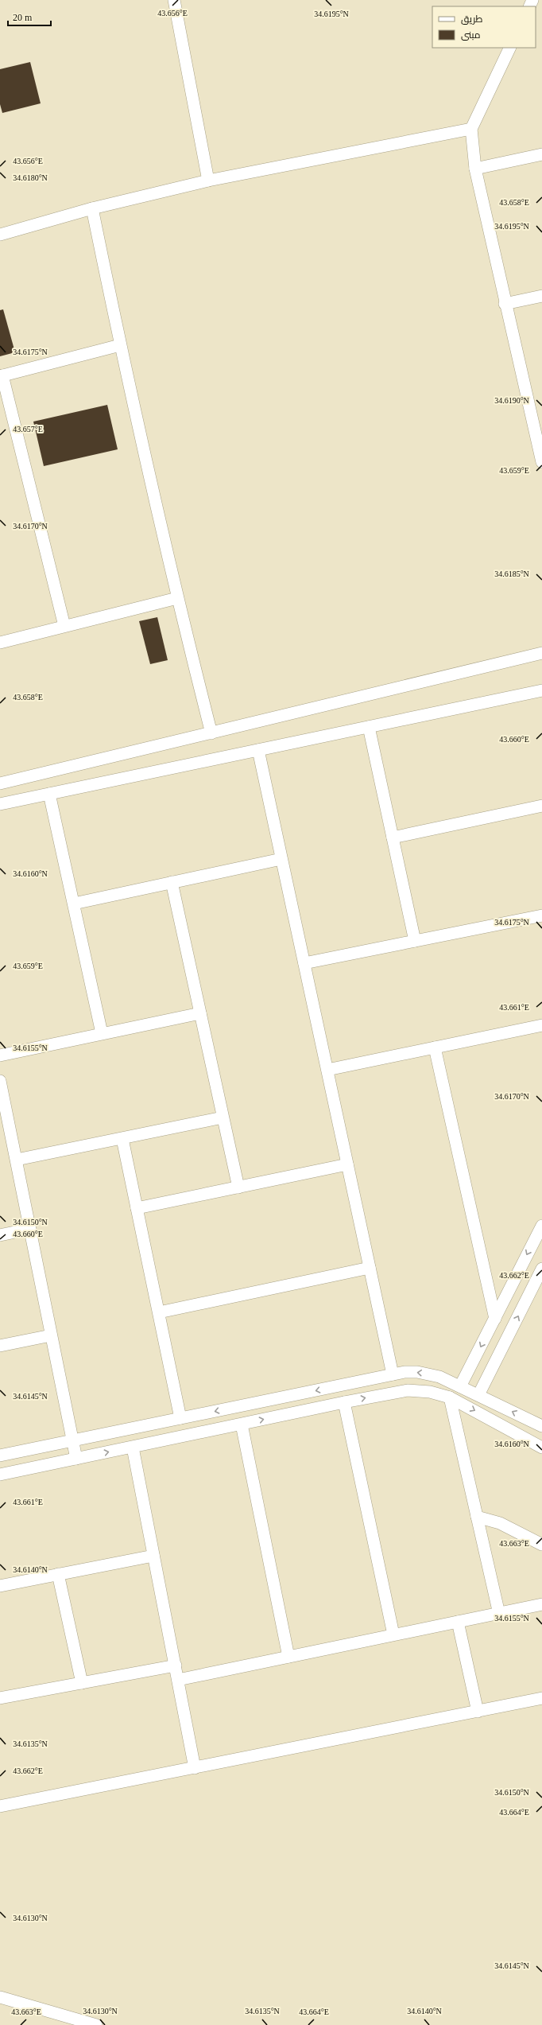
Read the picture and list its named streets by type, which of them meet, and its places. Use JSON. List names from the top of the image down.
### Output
{
  "legend": ["طريق", "مبنى"],
  "scale_bar": "20 m",
  "coordinates": [
    "43.656°E",
    "34.6195°N",
    "34.6180°N",
    "43.658°E",
    "34.6175°N",
    "34.6190°N",
    "43.657°E",
    "43.659°E",
    "34.6170°N",
    "34.6185°N",
    "43.660°E",
    "34.6160°N",
    "43.661°E",
    "34.6155°N",
    "34.6150°N",
    "43.662°E",
    "34.6145°N",
    "43.663°E",
    "34.6140°N",
    "34.6135°N",
    "43.664°E",
    "34.6130°N"
  ]
}
